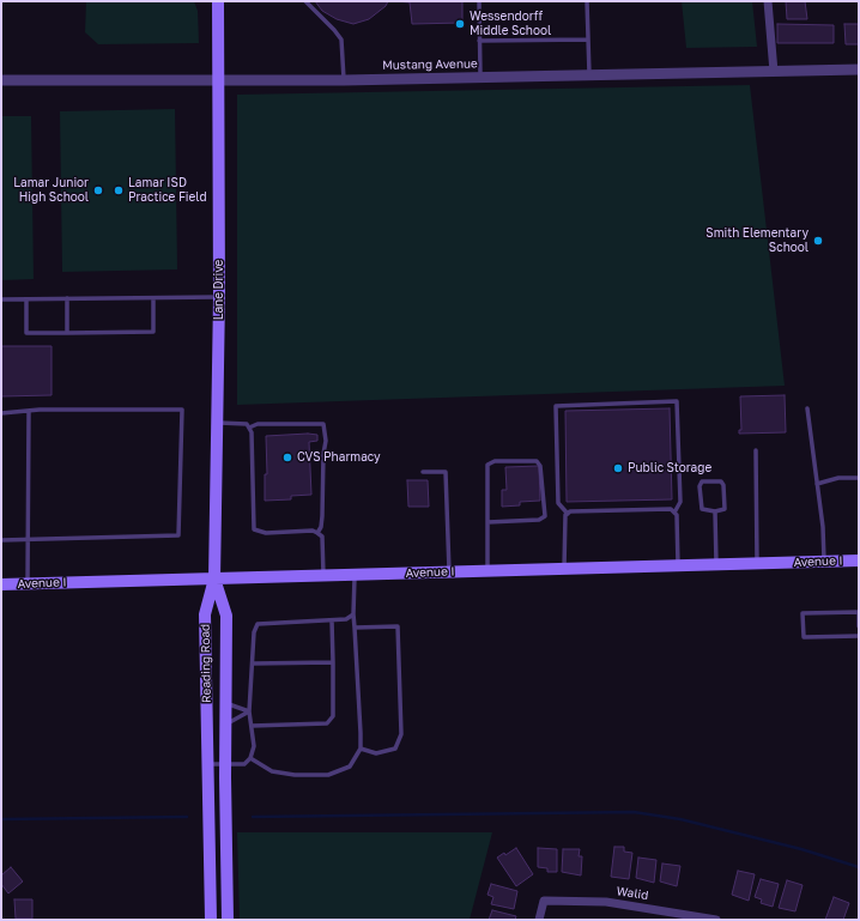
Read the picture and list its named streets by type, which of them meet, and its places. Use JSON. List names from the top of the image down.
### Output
{
  "streets": {
    "main road": ["Lane Drive", "Avenue I", "Reading Road"],
    "street": ["Mustang Avenue", "Walid"]
  },
  "crossings": [
    ["Mustang Avenue", "Lane Drive"],
    ["Lane Drive", "Avenue I"],
    ["Lane Drive", "Reading Road"],
    ["Avenue I", "Reading Road"]
  ],
  "places": [
    "Wessendorff Middle School",
    "Lamar Junior High School",
    "Lamar ISD Practice Field",
    "Smith Elementary School",
    "CVS Pharmacy",
    "Public Storage"
  ]
}
